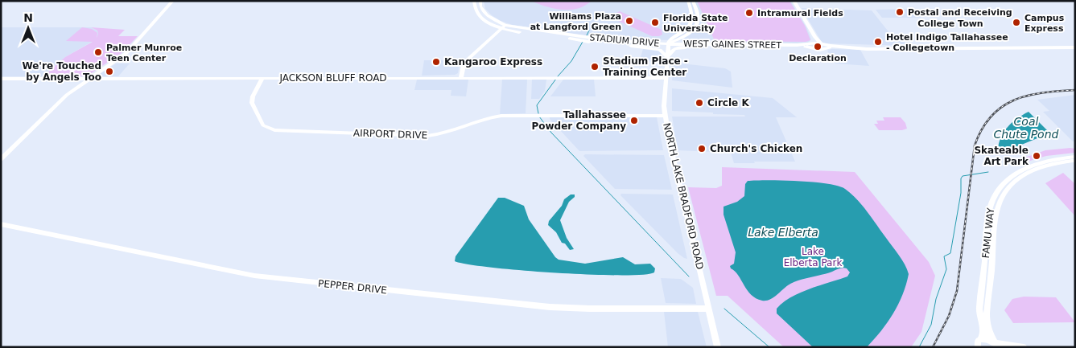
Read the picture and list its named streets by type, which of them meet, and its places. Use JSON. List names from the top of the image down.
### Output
{
  "streets": {
    "street": [
      "STADIUM DRIVE",
      "WEST GAINES STREET",
      "JACKSON BLUFF ROAD",
      "AIRPORT DRIVE",
      "NORTH LAKE BRADFORD ROAD",
      "FAMU WAY",
      "PEPPER DRIVE"
    ]
  },
  "crossings": [
    ["STADIUM DRIVE", "WEST GAINES STREET"],
    ["STADIUM DRIVE", "NORTH LAKE BRADFORD ROAD"],
    ["WEST GAINES STREET", "NORTH LAKE BRADFORD ROAD"],
    ["JACKSON BLUFF ROAD", "AIRPORT DRIVE"],
    ["JACKSON BLUFF ROAD", "NORTH LAKE BRADFORD ROAD"],
    ["AIRPORT DRIVE", "NORTH LAKE BRADFORD ROAD"],
    ["NORTH LAKE BRADFORD ROAD", "PEPPER DRIVE"]
  ],
  "districts": ["College Town"],
  "water": ["Coal Chute Pond", "Lake Elberta"],
  "parks": ["Lake Elberta Park"],
  "places": [
    "Postal and Receiving",
    "Intramural Fields",
    "Williams Plaza at Langford Green",
    "Florida State University",
    "Campus Express",
    "Hotel Indigo Tallahassee - Collegetown",
    "Declaration",
    "Palmer Munroe Teen Center",
    "Kangaroo Express",
    "Stadium Place - Training Center",
    "We're Touched by Angels Too",
    "Circle K",
    "Tallahassee Powder Company",
    "Church's Chicken",
    "Skateable Art Park"
  ],
  "north": "top"
}
